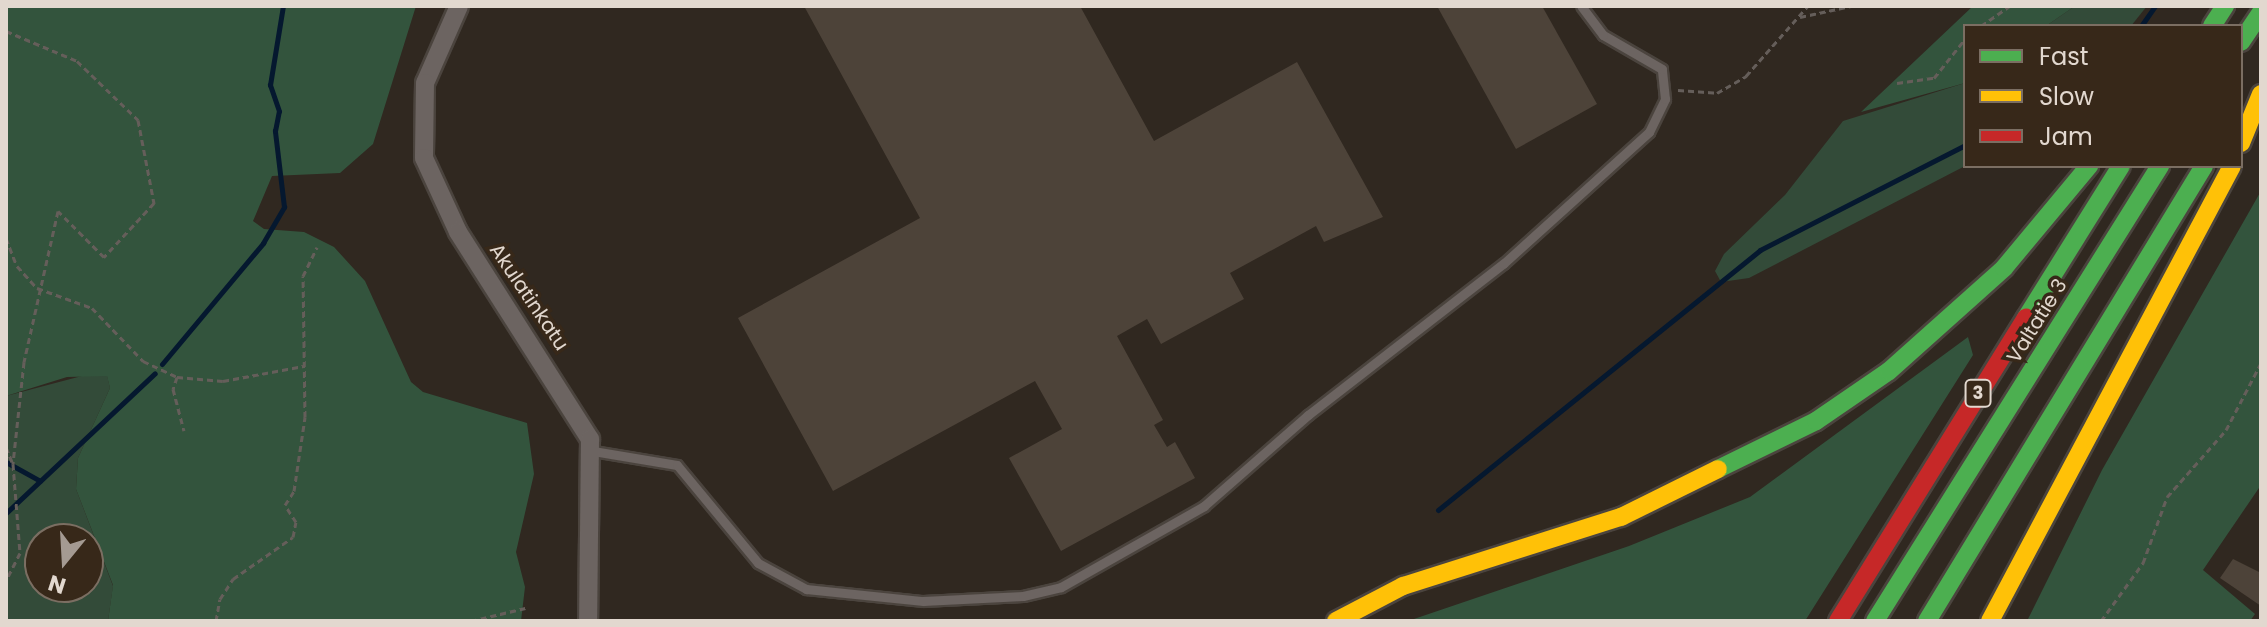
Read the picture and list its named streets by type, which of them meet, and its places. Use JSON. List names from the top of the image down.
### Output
{
  "streets": {
    "highway": ["Valtatie 3", "3"],
    "street": ["Akulatinkatu"]
  },
  "legend": ["Fast", "Slow", "Jam"],
  "north": "bottom"
}
